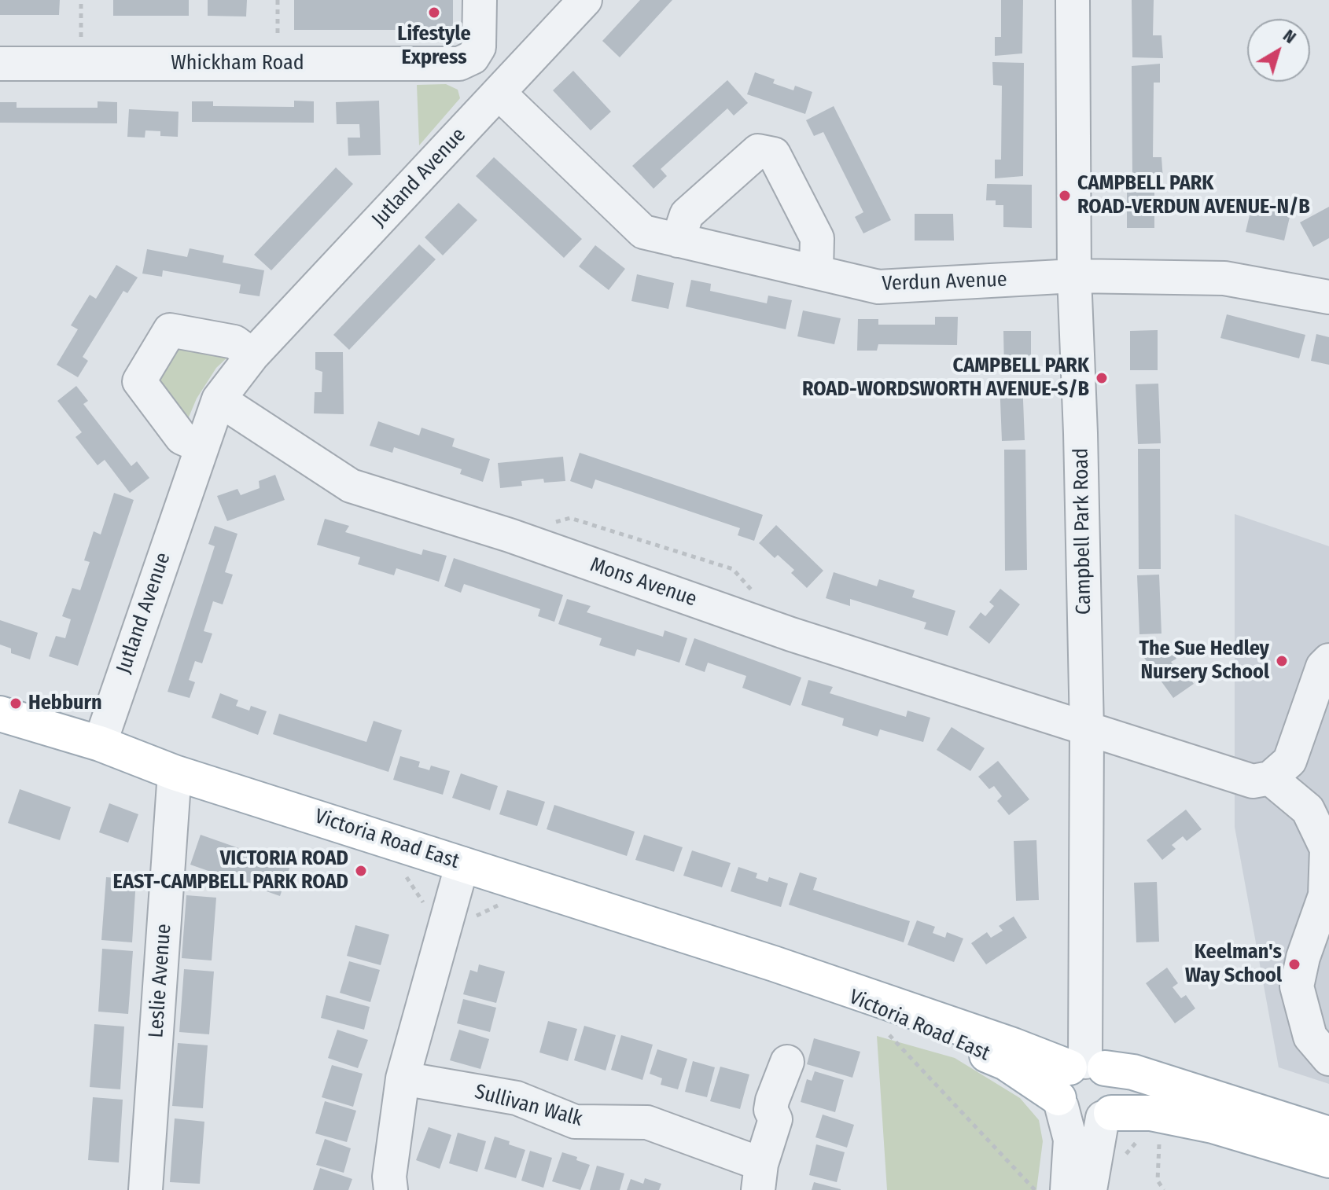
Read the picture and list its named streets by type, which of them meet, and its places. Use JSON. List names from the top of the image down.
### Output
{
  "streets": {
    "main road": ["Victoria Road East"],
    "street": [
      "Whickham Road",
      "Jutland Avenue",
      "Verdun Avenue",
      "Campbell Park Road",
      "Mons Avenue",
      "Leslie Avenue",
      "Sullivan Walk"
    ]
  },
  "crossings": [
    ["Whickham Road", "Verdun Avenue"],
    ["Jutland Avenue", "Verdun Avenue"],
    ["Jutland Avenue", "Mons Avenue"],
    ["Jutland Avenue", "Victoria Road East"],
    ["Verdun Avenue", "Campbell Park Road"],
    ["Campbell Park Road", "Mons Avenue"],
    ["Campbell Park Road", "Victoria Road East"],
    ["Victoria Road East", "Leslie Avenue"]
  ],
  "places": [
    "Lifestyle Express",
    "CAMPBELL PARK ROAD-VERDUN AVENUE-N/B",
    "CAMPBELL PARK ROAD-WORDSWORTH AVENUE-S/B",
    "The Sue Hedley Nursery School",
    "Hebburn",
    "VICTORIA ROAD EAST-CAMPBELL PARK ROAD",
    "Keelman's Way School"
  ],
  "north": "top right"
}
